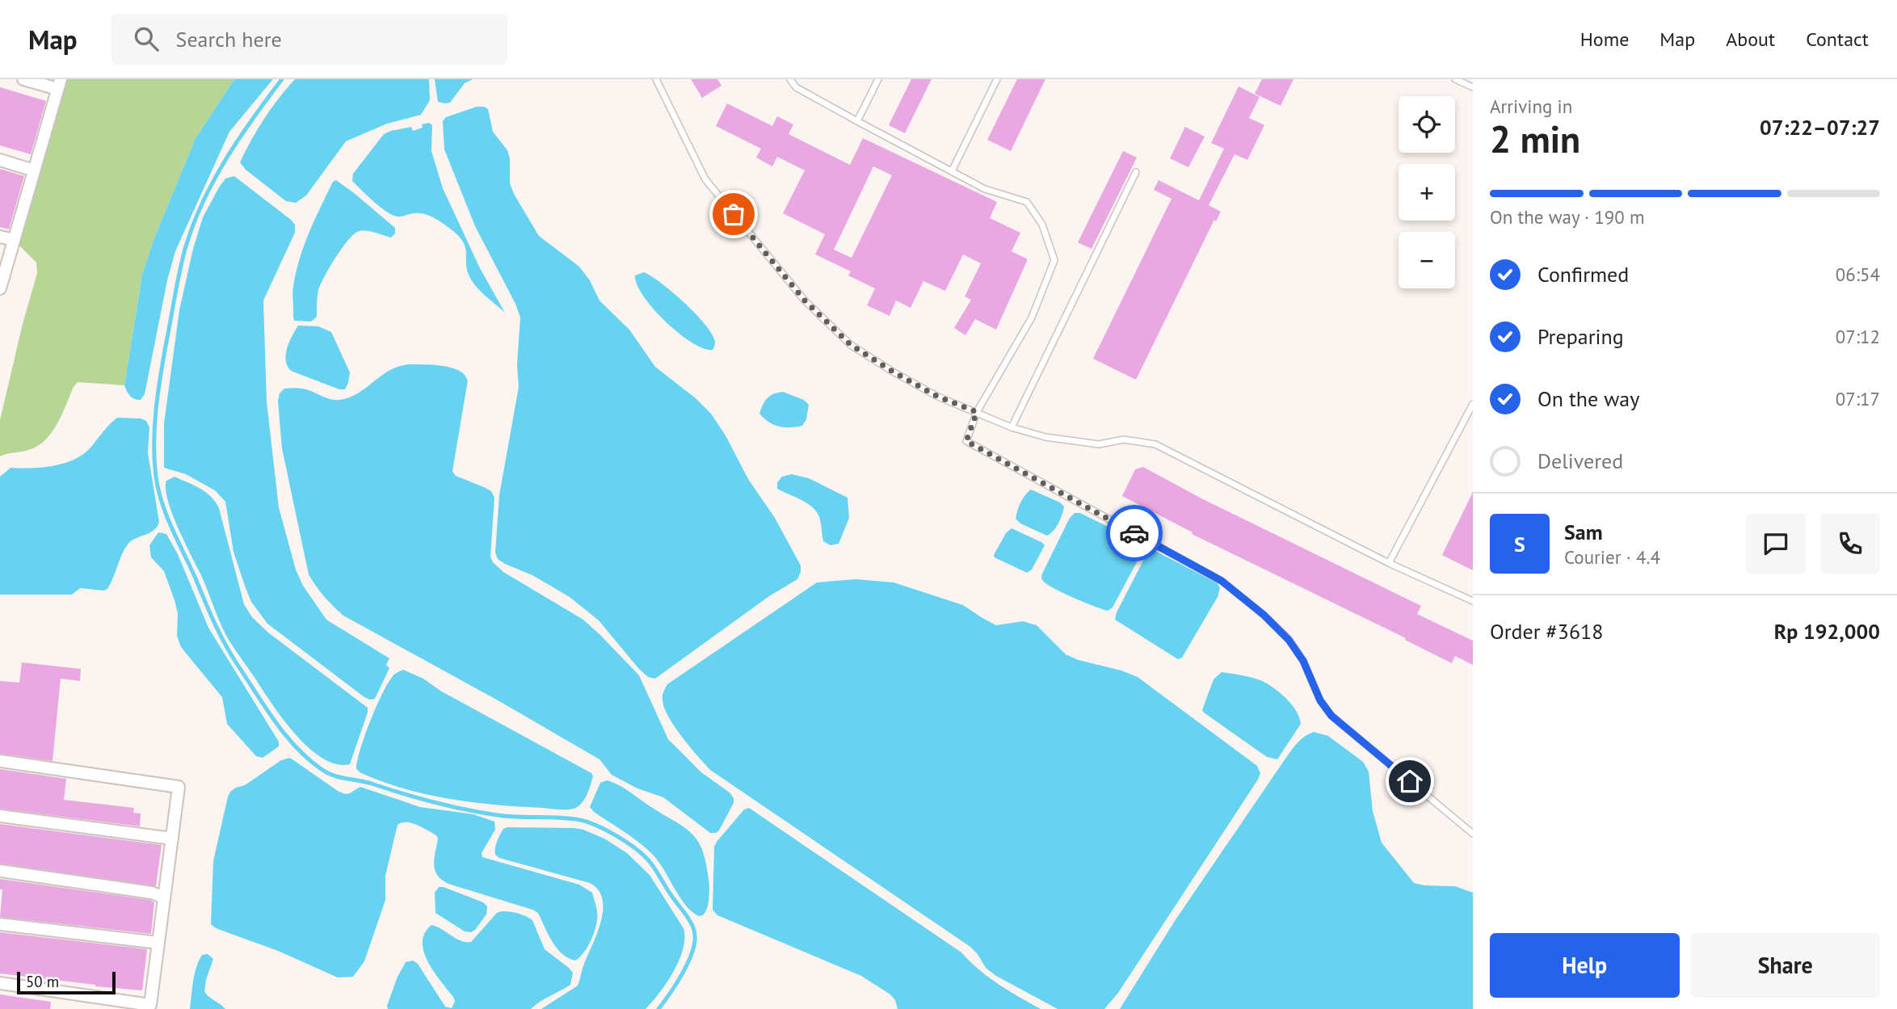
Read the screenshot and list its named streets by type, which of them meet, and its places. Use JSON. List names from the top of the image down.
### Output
{
  "scale_bar": "50 m",
  "page": {
    "header": "Map",
    "search": "Search here",
    "nav": [
      "Home",
      "Map",
      "About",
      "Contact"
    ],
    "heading": ["2 min", "Arriving in", "07:22–07:27"],
    "panel": [
      "Sam",
      "Courier · 4.4",
      "Order #3618",
      "Rp 192,000"
    ],
    "map_buttons": ["+", "−"],
    "bar": "On the way · 190 m",
    "list": [
      ["Confirmed", "06:54"],
      ["Preparing", "07:12"],
      ["On the way", "07:17"],
      "Delivered"
    ],
    "round": "S",
    "buttons": ["Help", "Share"],
    "scale": "50 m"
  }
}
